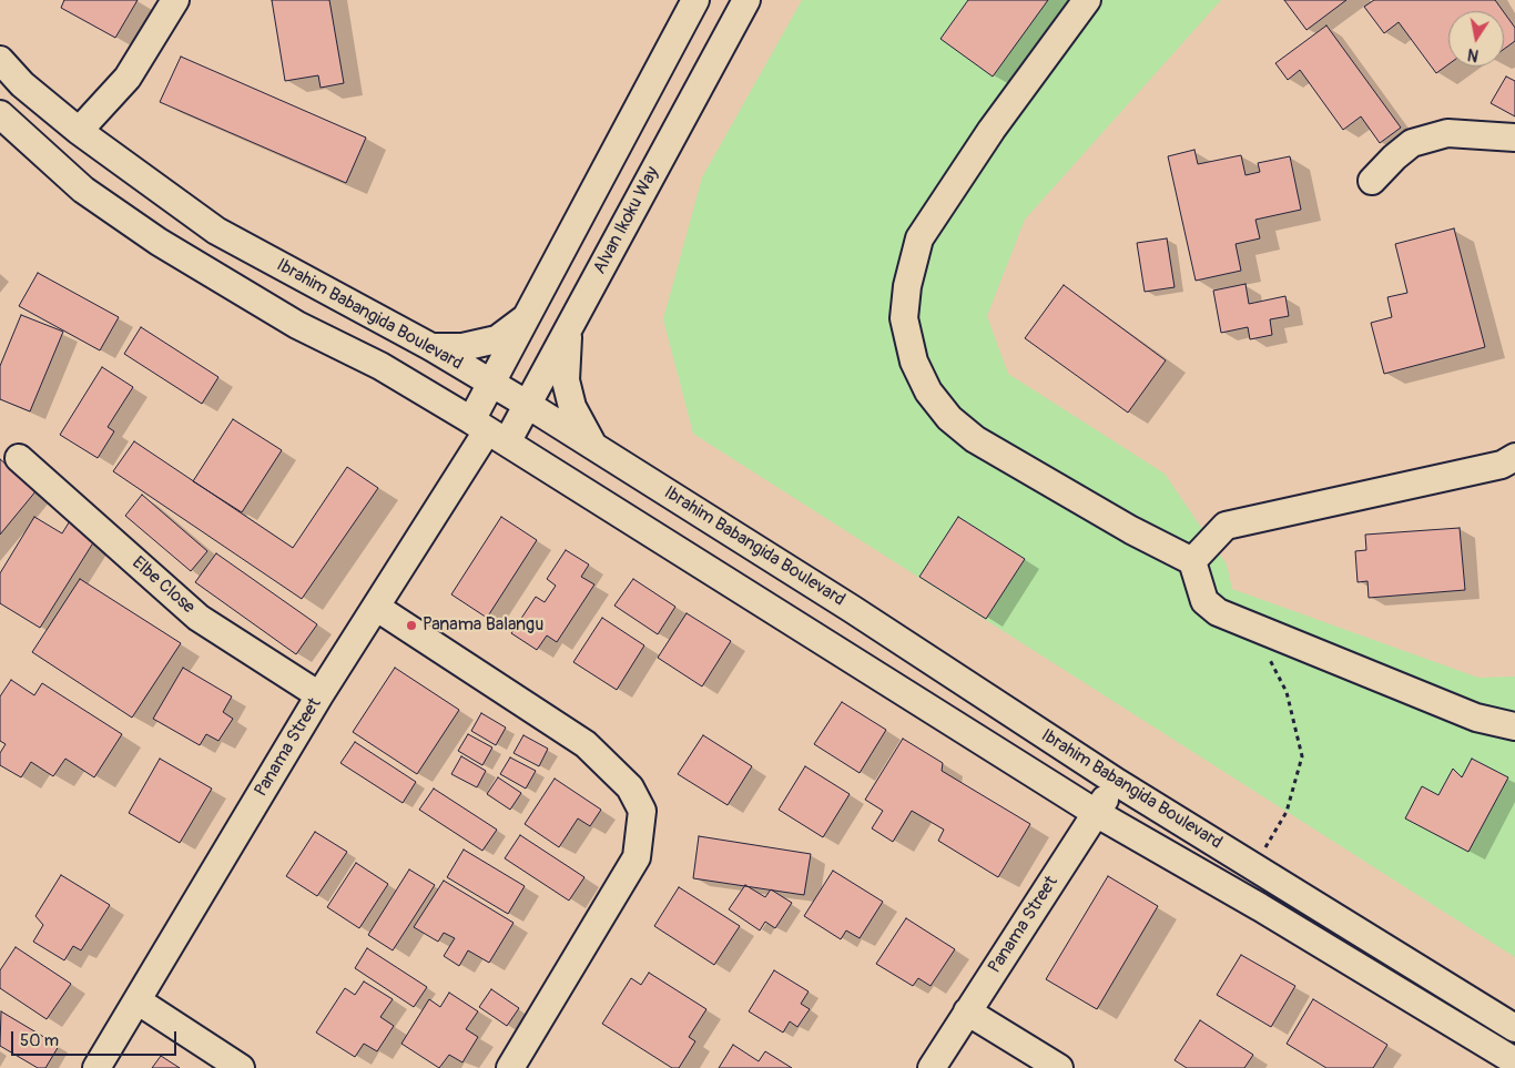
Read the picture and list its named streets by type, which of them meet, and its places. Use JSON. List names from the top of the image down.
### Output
{
  "streets": {
    "street": [
      "Alvan Ikoku Way",
      "Ibrahim Babangida Boulevard",
      "Elbe Close",
      "Panama Street"
    ]
  },
  "crossings": [
    ["Alvan Ikoku Way", "Ibrahim Babangida Boulevard"],
    ["Alvan Ikoku Way", "Panama Street"],
    ["Ibrahim Babangida Boulevard", "Panama Street"],
    ["Elbe Close", "Panama Street"]
  ],
  "places": ["Panama Balangu"],
  "scale_bar": "50 m",
  "north": "bottom"
}
